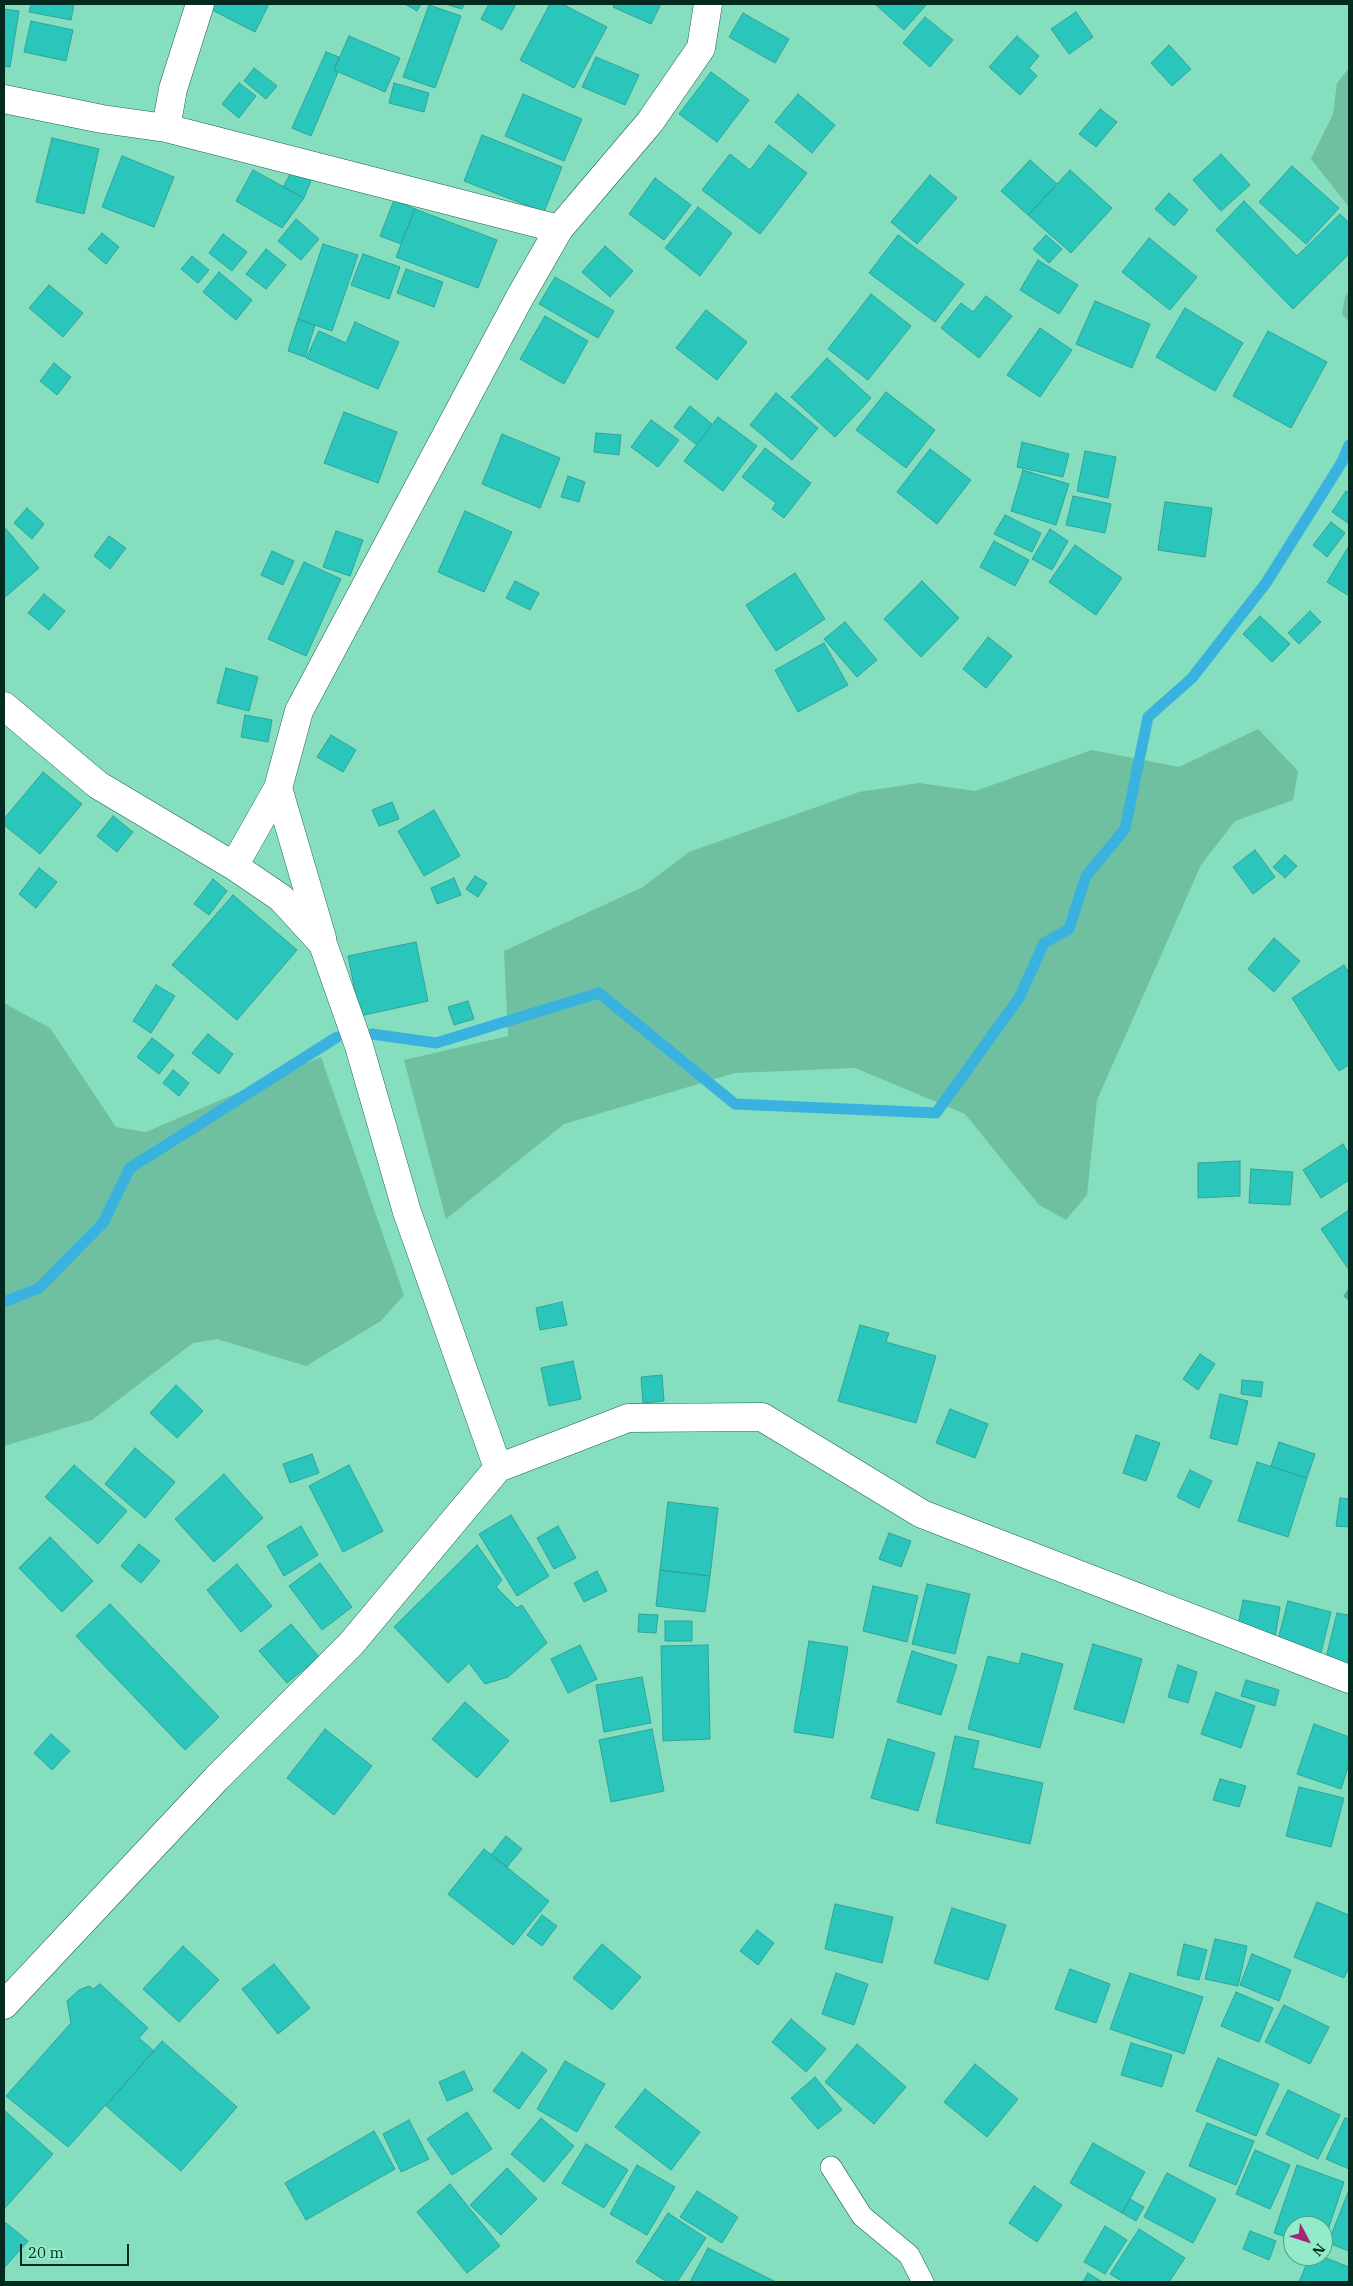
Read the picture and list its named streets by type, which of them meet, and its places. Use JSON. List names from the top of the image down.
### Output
{
  "scale_bar": "20 m",
  "north": "bottom right"
}
